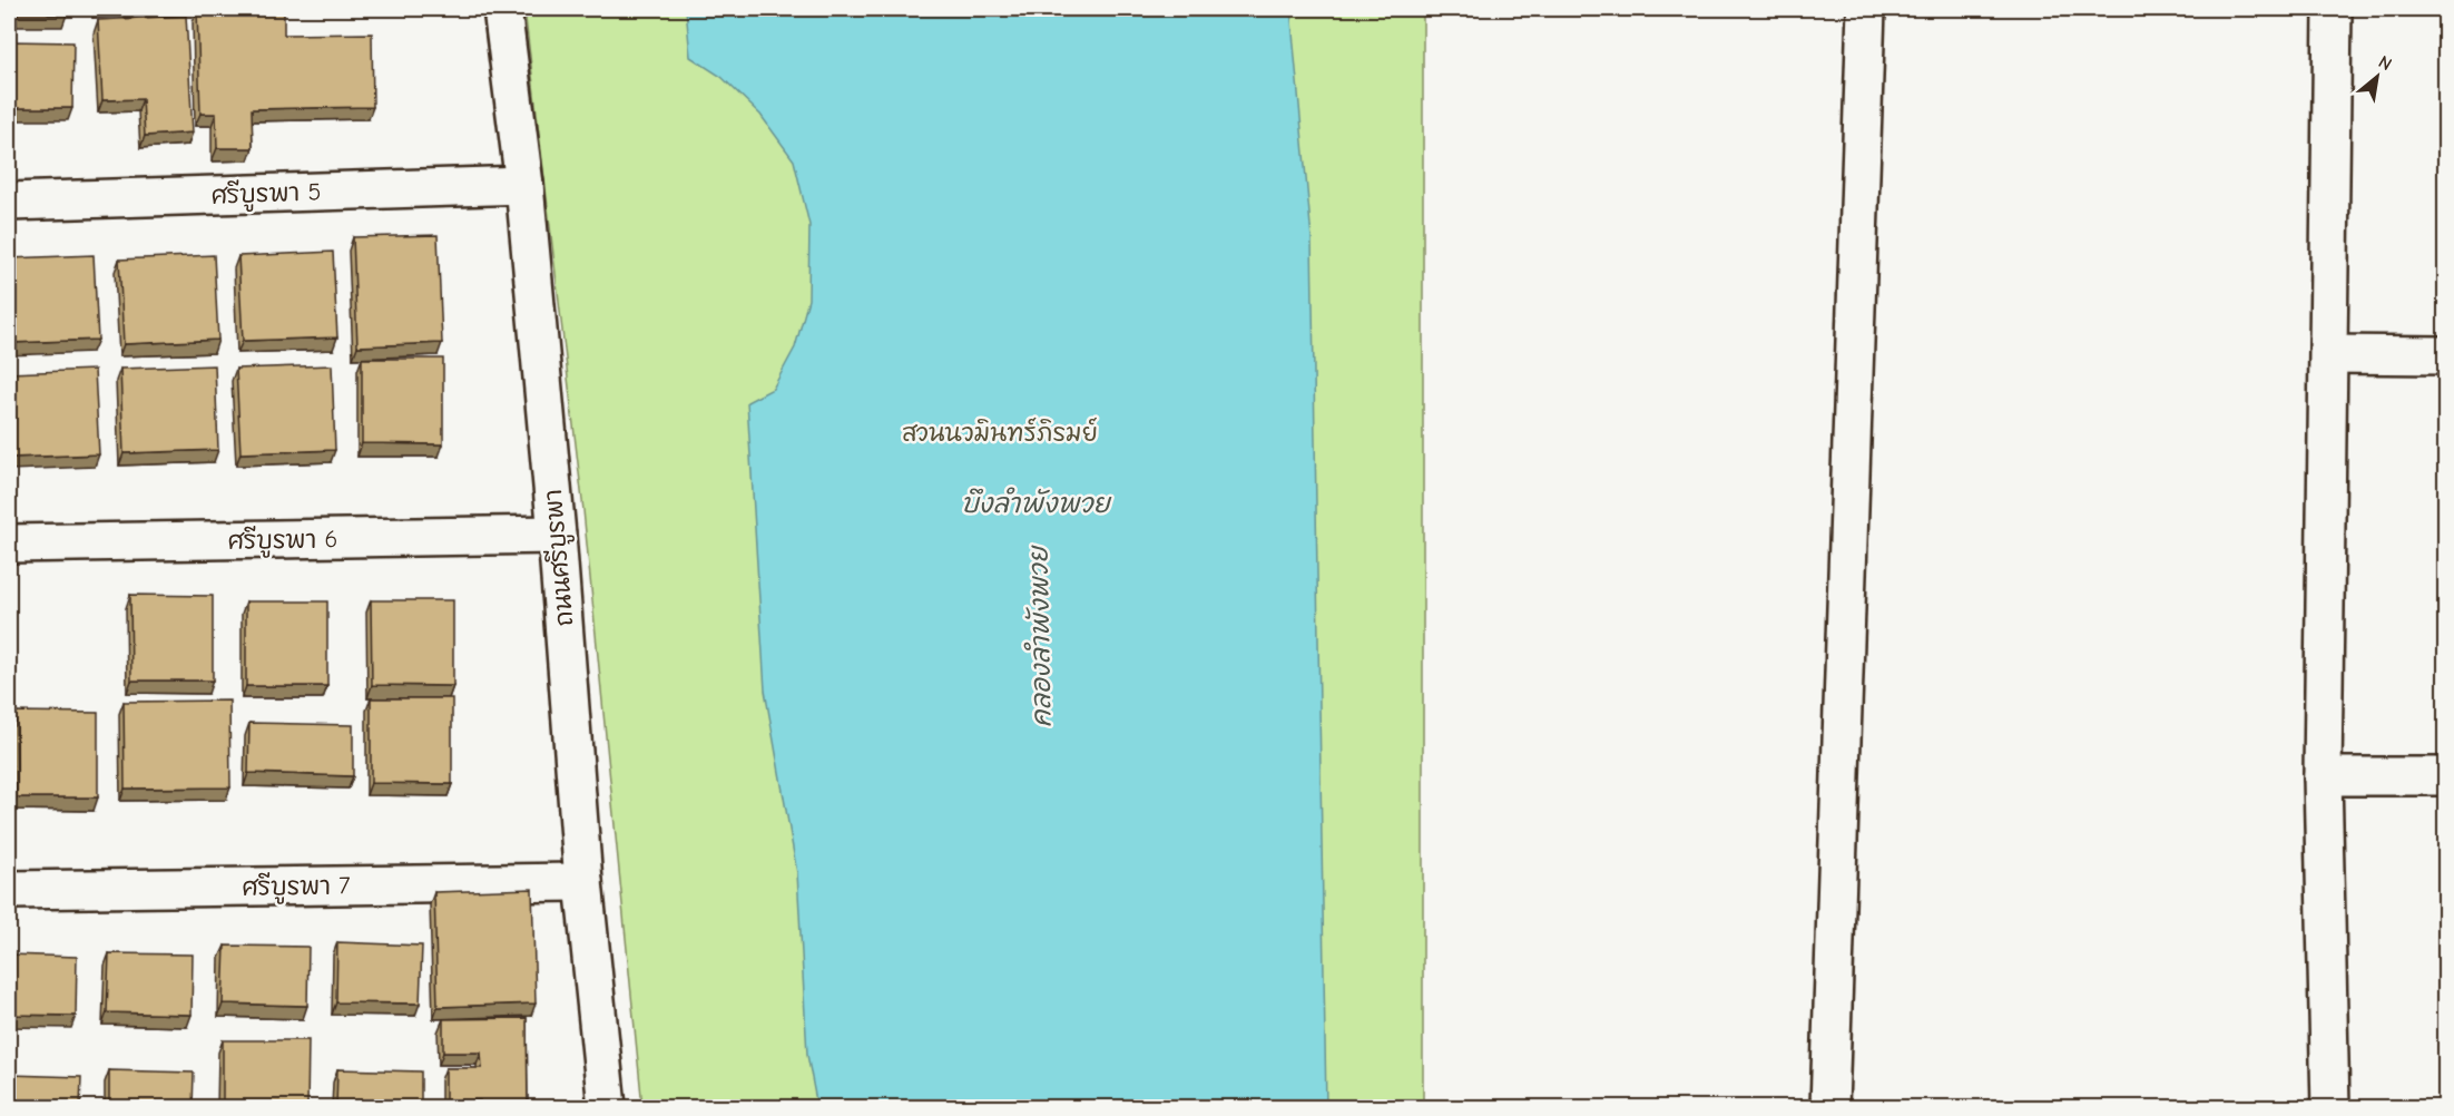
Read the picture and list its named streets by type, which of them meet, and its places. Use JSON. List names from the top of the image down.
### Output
{
  "streets": {
    "street": [
      "ศรีบูรพา 5",
      "ศรีบูรพา 6",
      "ถนนศรีบูรพา",
      "ศรีบูรพา 7"
    ]
  },
  "crossings": [
    ["ศรีบูรพา 5", "ถนนศรีบูรพา"],
    ["ศรีบูรพา 6", "ถนนศรีบูรพา"],
    ["ถนนศรีบูรพา", "ศรีบูรพา 7"]
  ],
  "water": ["บึงลำพังพวย", "คลองลำพังพวย"],
  "parks": ["สวนนวมินทร์ภิรมย์"],
  "north": "top right"
}
